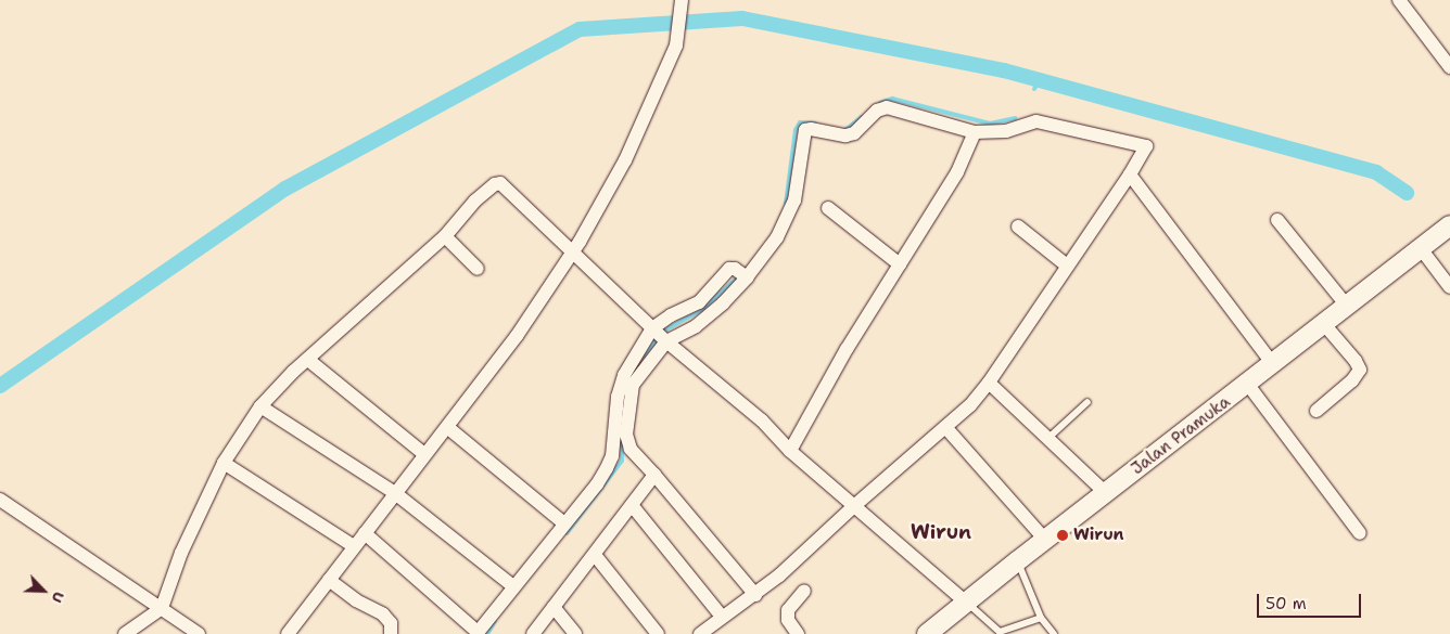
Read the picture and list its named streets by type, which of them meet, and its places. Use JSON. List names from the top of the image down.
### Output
{
  "streets": {
    "main road": ["Jalan Pramuka"]
  },
  "districts": ["Wirun"],
  "places": ["Wirun"],
  "scale_bar": "50 m",
  "north": "bottom right"
}
